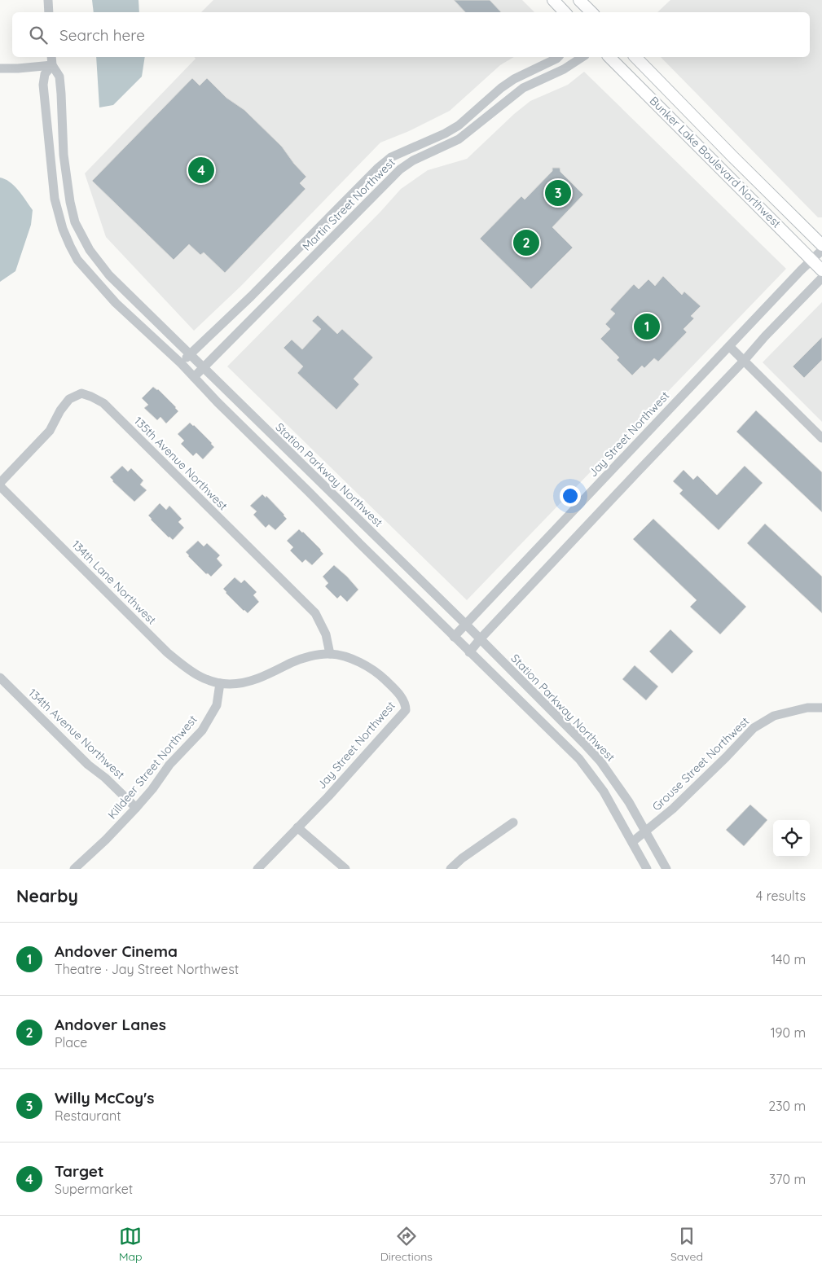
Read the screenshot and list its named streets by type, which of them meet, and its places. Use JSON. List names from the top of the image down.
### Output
{
  "streets": {
    "main road": ["Bunker Lake Boulevard Northwest"],
    "street": [
      "Martin Street Northwest",
      "Jay Street Northwest",
      "135th Avenue Northwest",
      "Station Parkway Northwest",
      "134th Lane Northwest",
      "134th Avenue Northwest",
      "Grouse Street Northwest",
      "Killdeer Street Northwest"
    ]
  },
  "crossings": [
    ["Bunker Lake Boulevard Northwest", "Jay Street Northwest"],
    ["Martin Street Northwest", "Station Parkway Northwest"],
    ["Jay Street Northwest", "135th Avenue Northwest"],
    ["Jay Street Northwest", "Station Parkway Northwest"],
    ["Station Parkway Northwest", "Grouse Street Northwest"],
    ["134th Lane Northwest", "Killdeer Street Northwest"],
    ["134th Avenue Northwest", "Killdeer Street Northwest"]
  ],
  "page": {
    "search": "Search here",
    "pins": [
      "4",
      "3",
      "2",
      "1"
    ],
    "heading": ["Nearby", "4 results"],
    "list": [
      {
        "mark": "1",
        "name": "Andover Cinema",
        "note": "Theatre · Jay Street Northwest",
        "value": "140 m"
      },
      {
        "mark": "2",
        "name": "Andover Lanes",
        "note": "Place",
        "value": "190 m"
      },
      {
        "mark": "3",
        "name": "Willy McCoy's",
        "note": "Restaurant",
        "value": "230 m"
      },
      {
        "mark": "4",
        "name": "Target",
        "note": "Supermarket",
        "value": "370 m"
      }
    ],
    "nav": ["Map", "Directions", "Saved"]
  }
}
